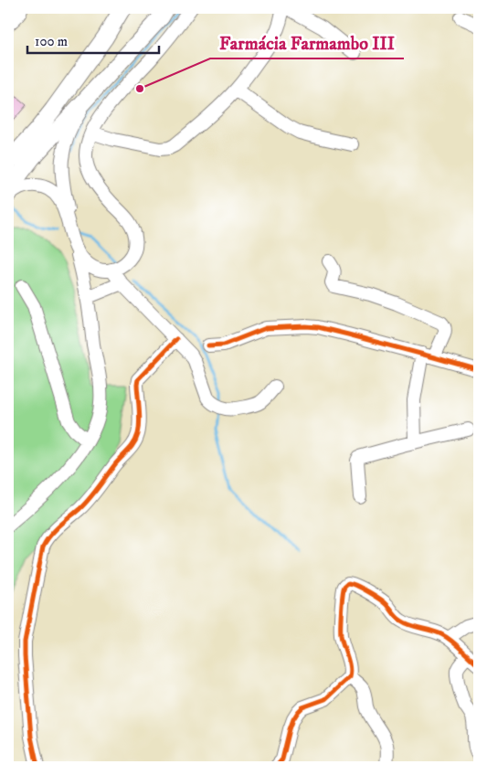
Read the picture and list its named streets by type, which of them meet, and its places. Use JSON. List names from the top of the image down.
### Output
{
  "places": ["Farmácia Farmambo III"],
  "scale_bar": "100 m"
}
